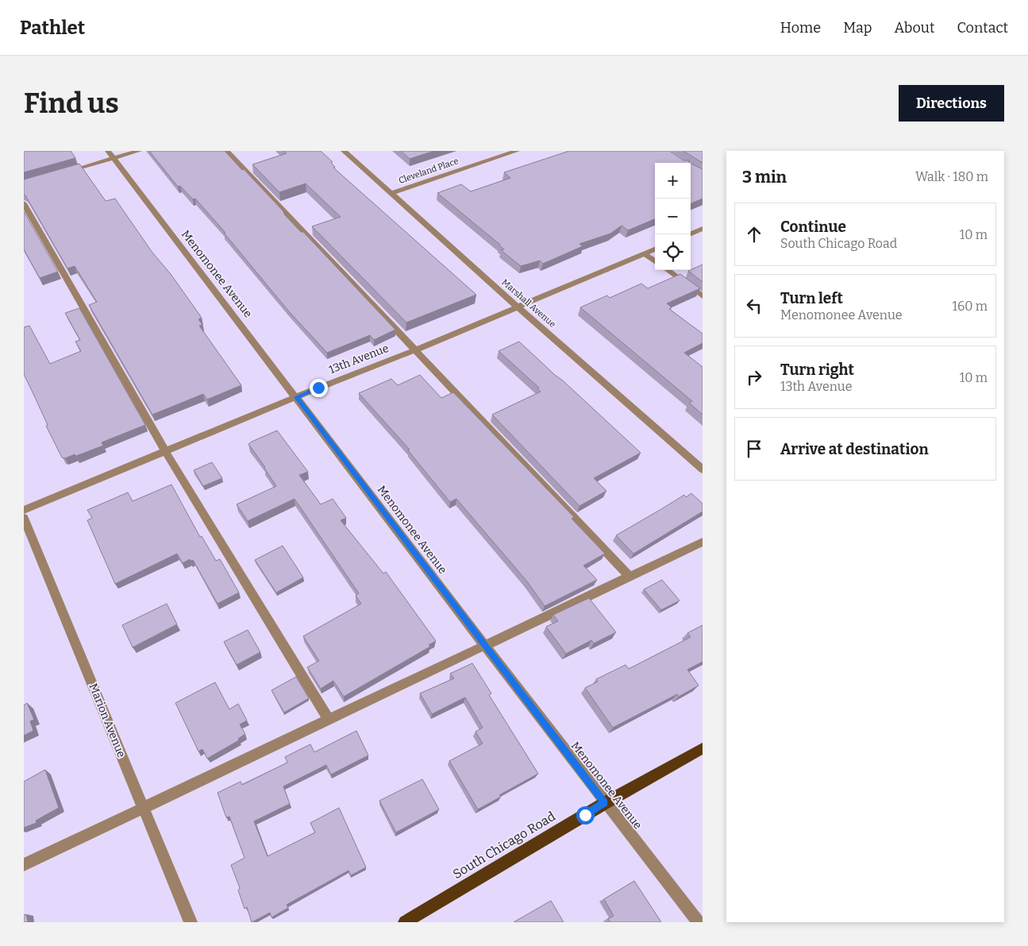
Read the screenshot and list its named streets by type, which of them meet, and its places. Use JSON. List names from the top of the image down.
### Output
{
  "streets": {
    "main road": ["South Chicago Road"],
    "street": [
      "Cleveland Place",
      "Menomonee Avenue",
      "Marshall Avenue",
      "13th Avenue",
      "Marion Avenue"
    ]
  },
  "crossings": [
    ["Cleveland Place", "Marshall Avenue"],
    ["Menomonee Avenue", "13th Avenue"],
    ["Menomonee Avenue", "South Chicago Road"],
    ["Marshall Avenue", "13th Avenue"]
  ],
  "page": {
    "header": "Pathlet",
    "nav": [
      "Home",
      "Map",
      "About",
      "Contact"
    ],
    "buttons": "Directions",
    "title": "Find us",
    "heading": ["3 min", "Walk · 180 m"],
    "map_buttons": ["+", "−"],
    "list": [
      ["Continue", "South Chicago Road", "10 m"],
      ["Turn left", "Menomonee Avenue", "160 m"],
      ["Turn right", "13th Avenue", "10 m"],
      "Arrive at destination"
    ]
  }
}
